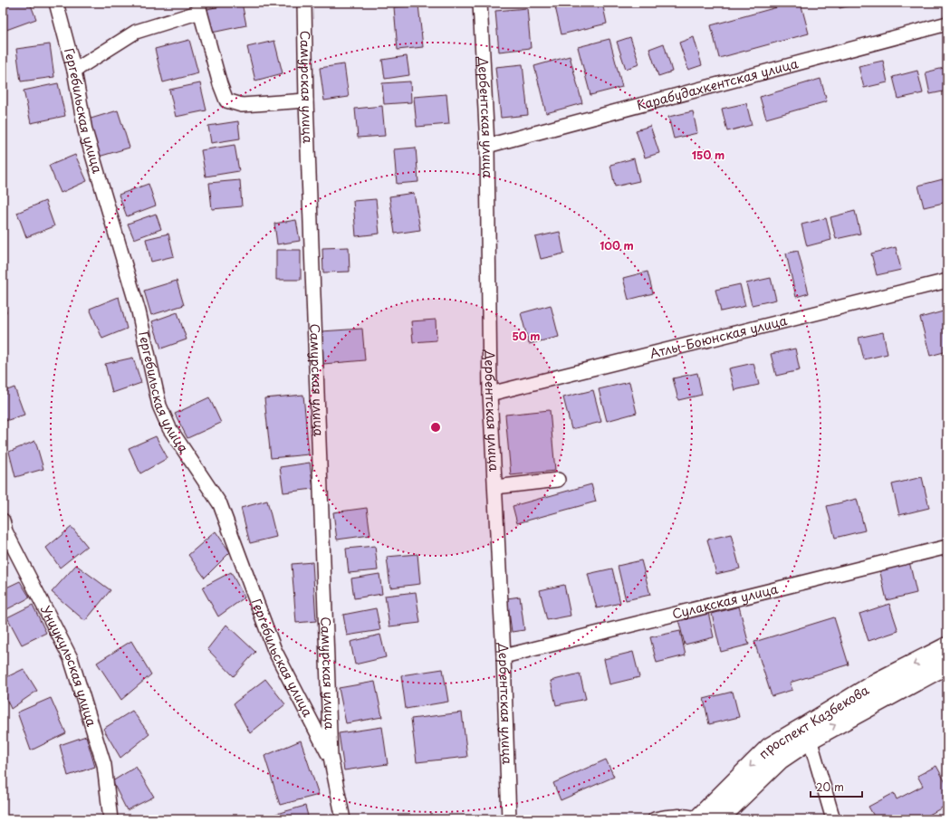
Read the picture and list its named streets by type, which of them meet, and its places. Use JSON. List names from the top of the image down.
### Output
{
  "streets": {
    "highway": ["проспект Казбекова"],
    "street": [
      "Карабудахкентская улица",
      "Самурская улица",
      "Гергебильская улица",
      "Дербентская улица",
      "Атлы-Боюнская улица",
      "Сулакская улица",
      "Унцукульская улица"
    ]
  },
  "crossings": [
    ["Карабудахкентская улица", "Дербентская улица"],
    ["Самурская улица", "Гергебильская улица"],
    ["Дербентская улица", "Атлы-Боюнская улица"],
    ["Дербентская улица", "Сулакская улица"]
  ],
  "scale_bar": "20 m",
  "rings": ["150 m", "100 m", "50 m"]
}
